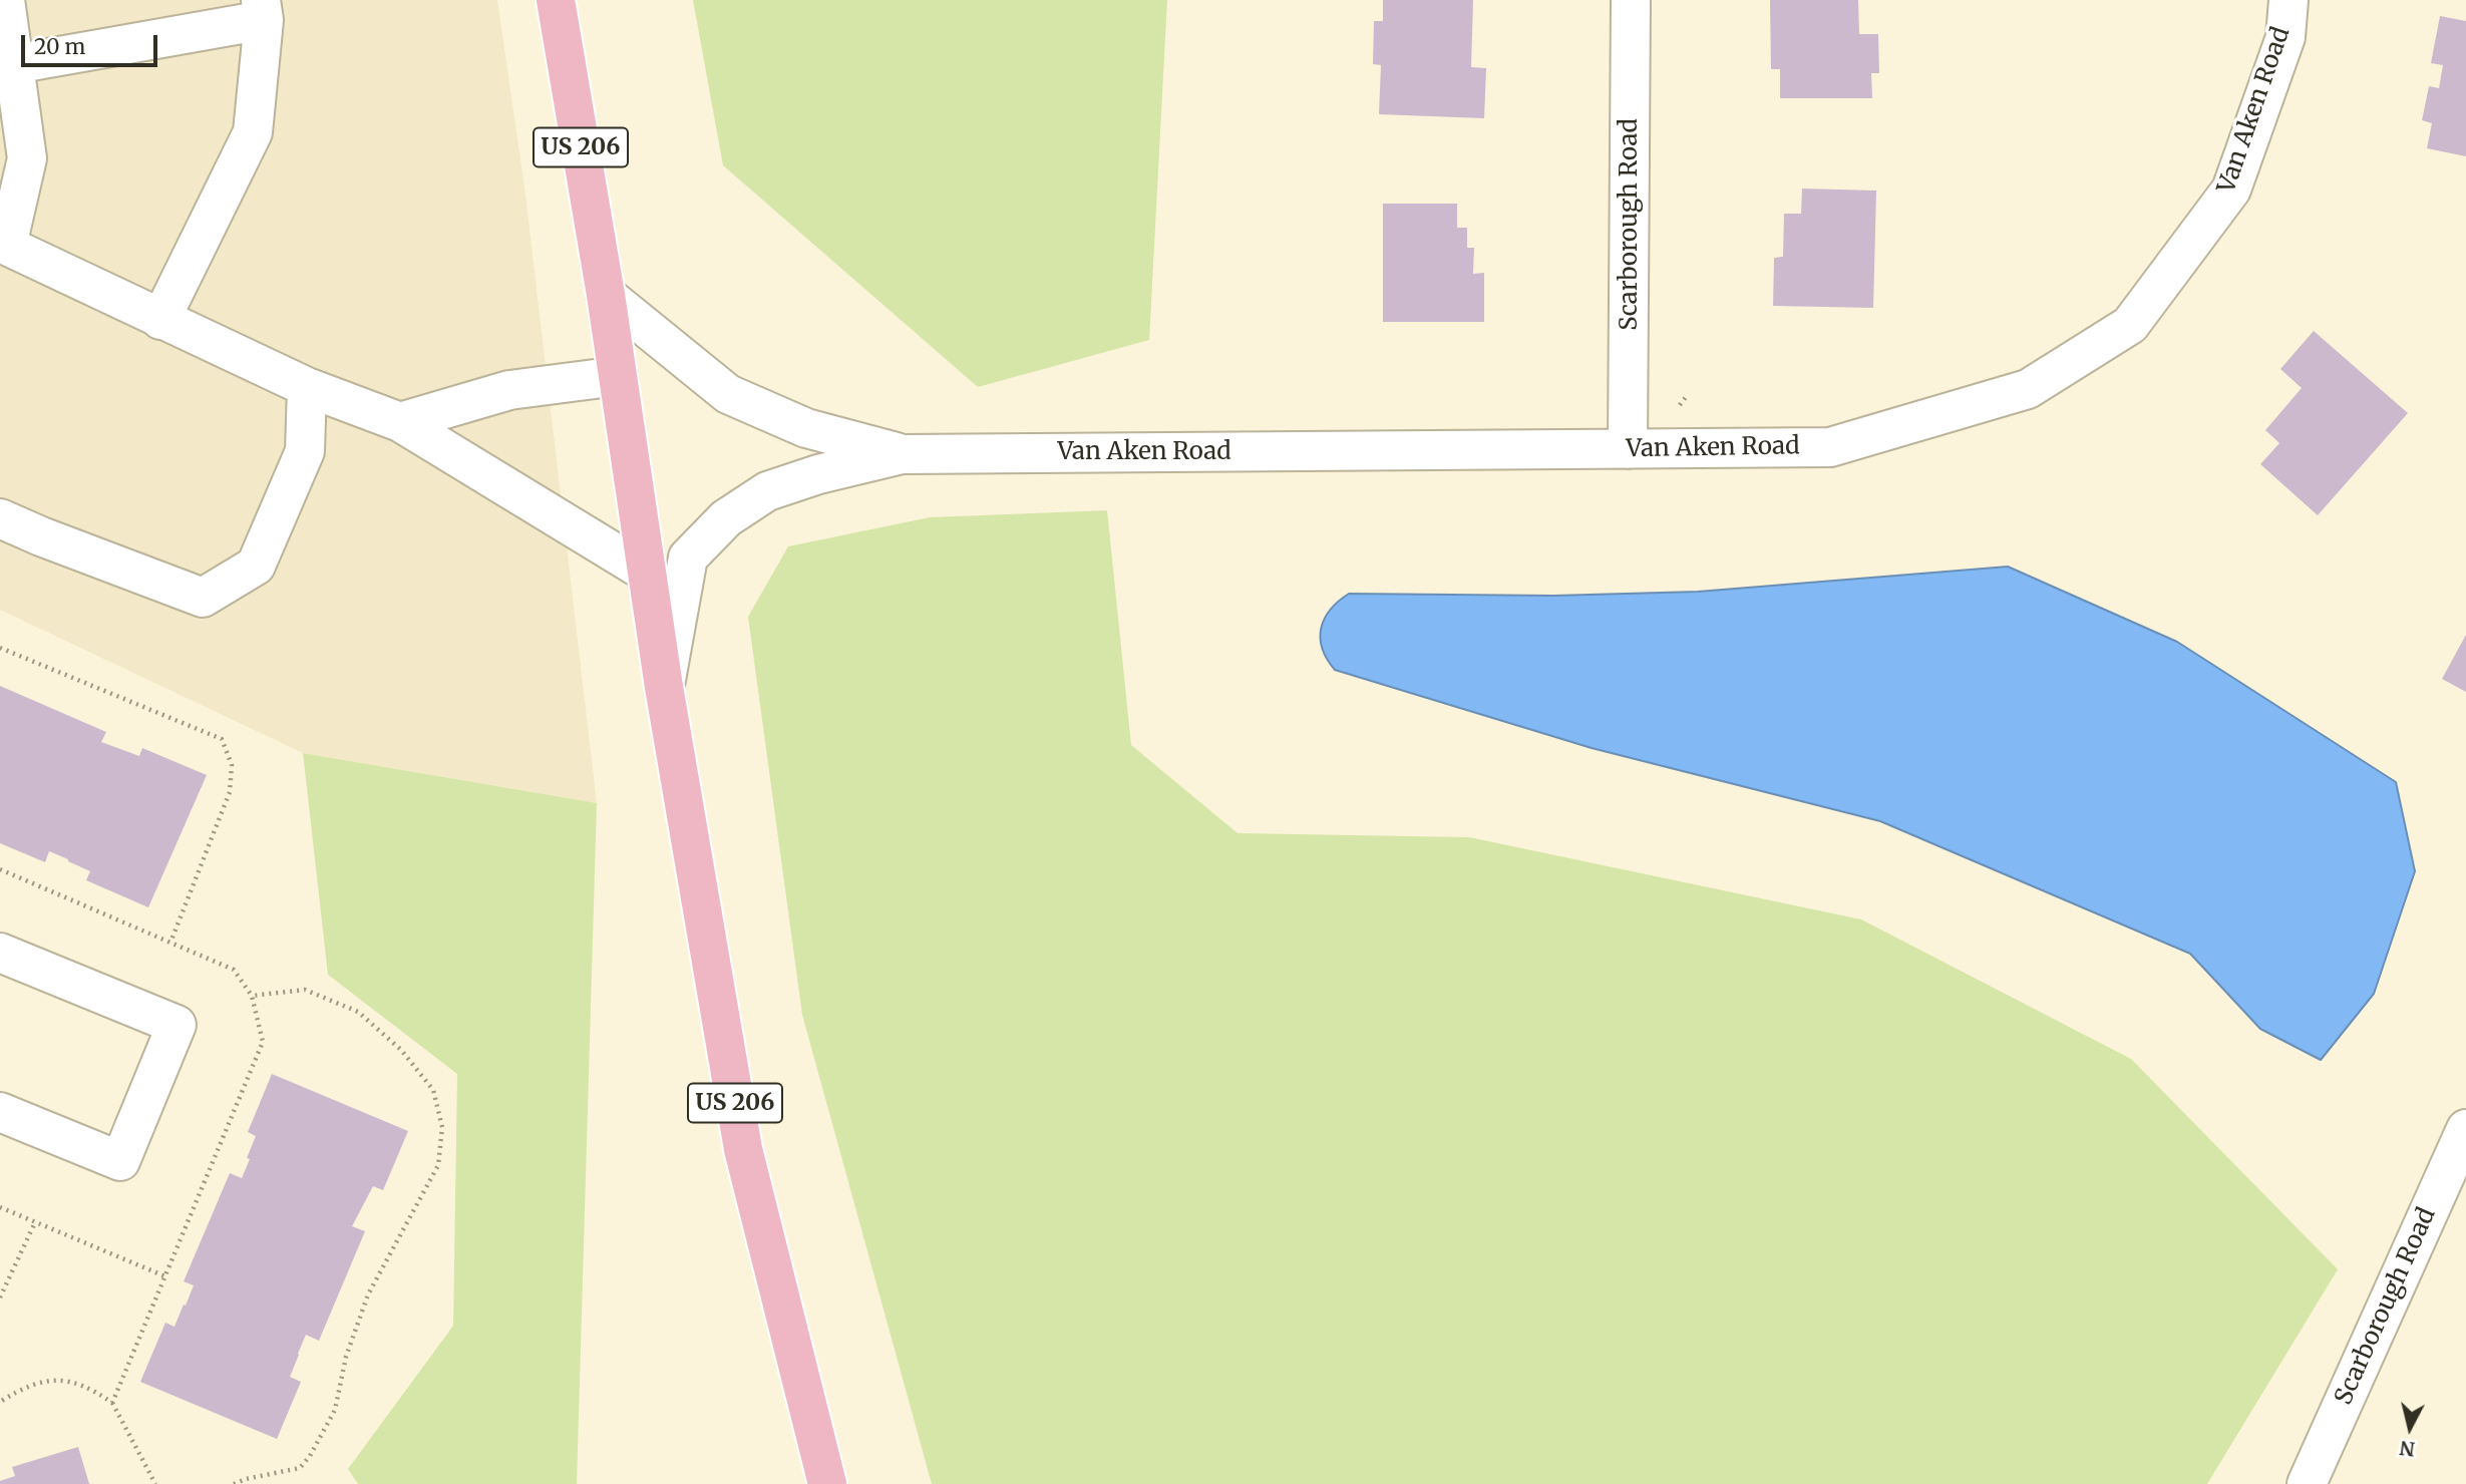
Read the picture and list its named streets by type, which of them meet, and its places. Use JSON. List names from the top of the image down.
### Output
{
  "streets": {
    "highway": ["US 206"],
    "street": ["Van Aken Road", "Scarborough Road"]
  },
  "crossings": [
    ["Van Aken Road", "US 206"],
    ["Van Aken Road", "Scarborough Road"]
  ],
  "scale_bar": "20 m",
  "north": "bottom"
}
